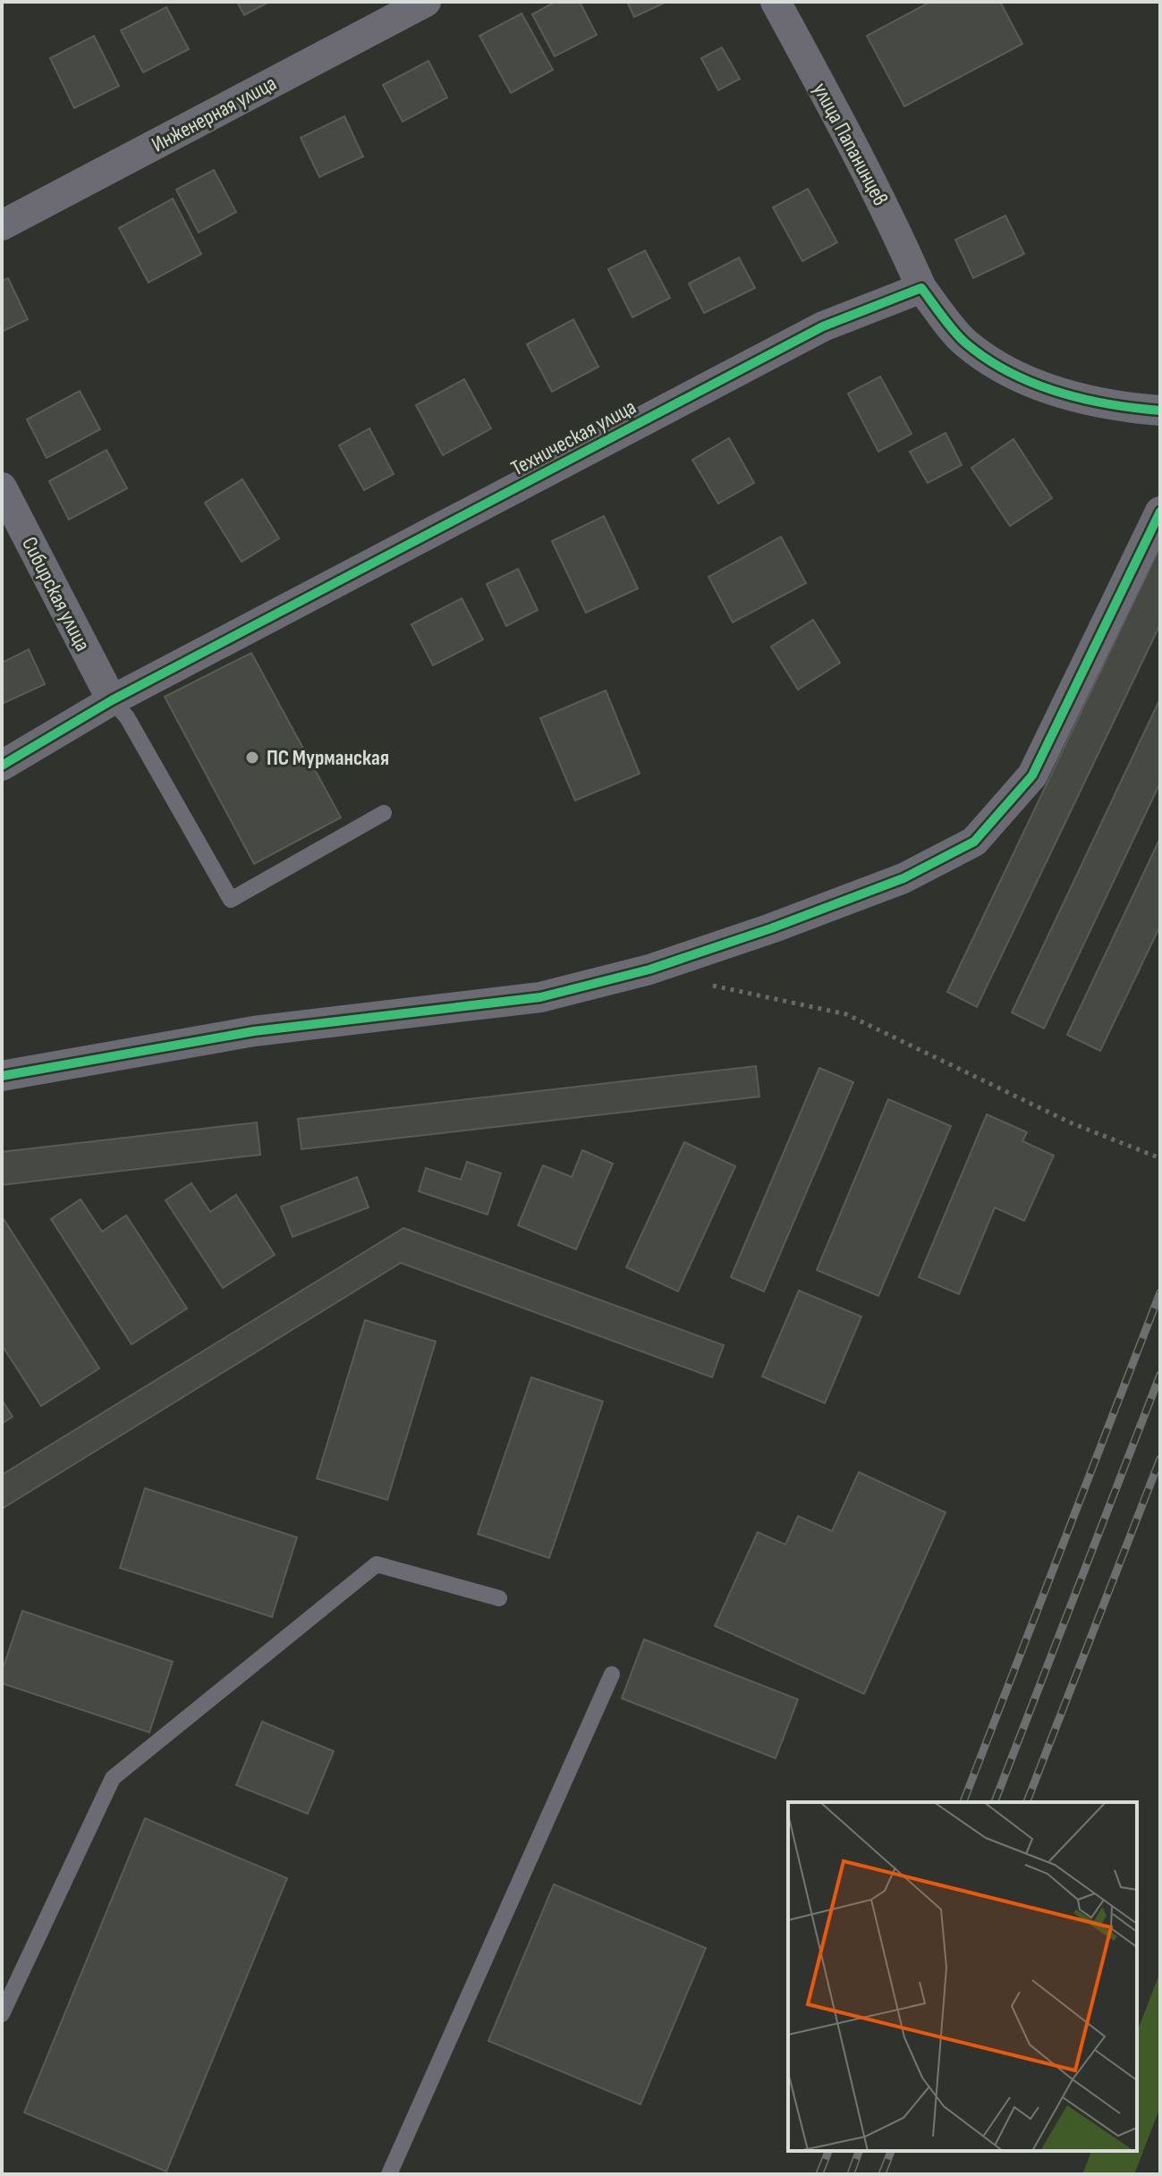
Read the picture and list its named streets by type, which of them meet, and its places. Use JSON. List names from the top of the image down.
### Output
{
  "streets": {
    "street": [
      "Инженерная улица",
      "улица Папанинцев",
      "Техническая улица",
      "Сибирская улица"
    ]
  },
  "crossings": [
    ["улица Папанинцев", "Техническая улица"],
    ["Техническая улица", "Сибирская улица"]
  ],
  "places": ["ПС Мурманская"]
}
